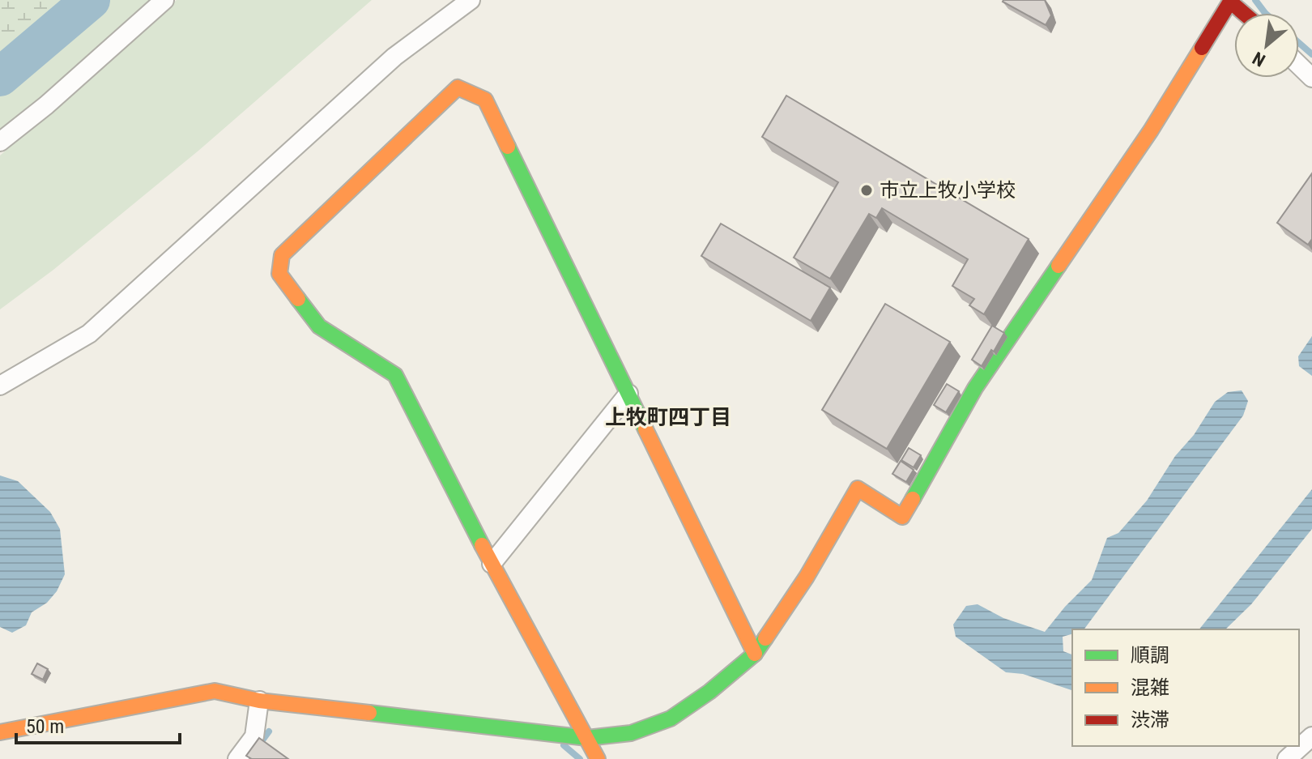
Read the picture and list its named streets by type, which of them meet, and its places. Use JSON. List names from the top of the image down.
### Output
{
  "districts": ["上牧町四丁目"],
  "places": ["市立上牧小学校"],
  "legend": ["順調", "混雑", "渋滞"],
  "scale_bar": "50 m",
  "north": "bottom left"
}
